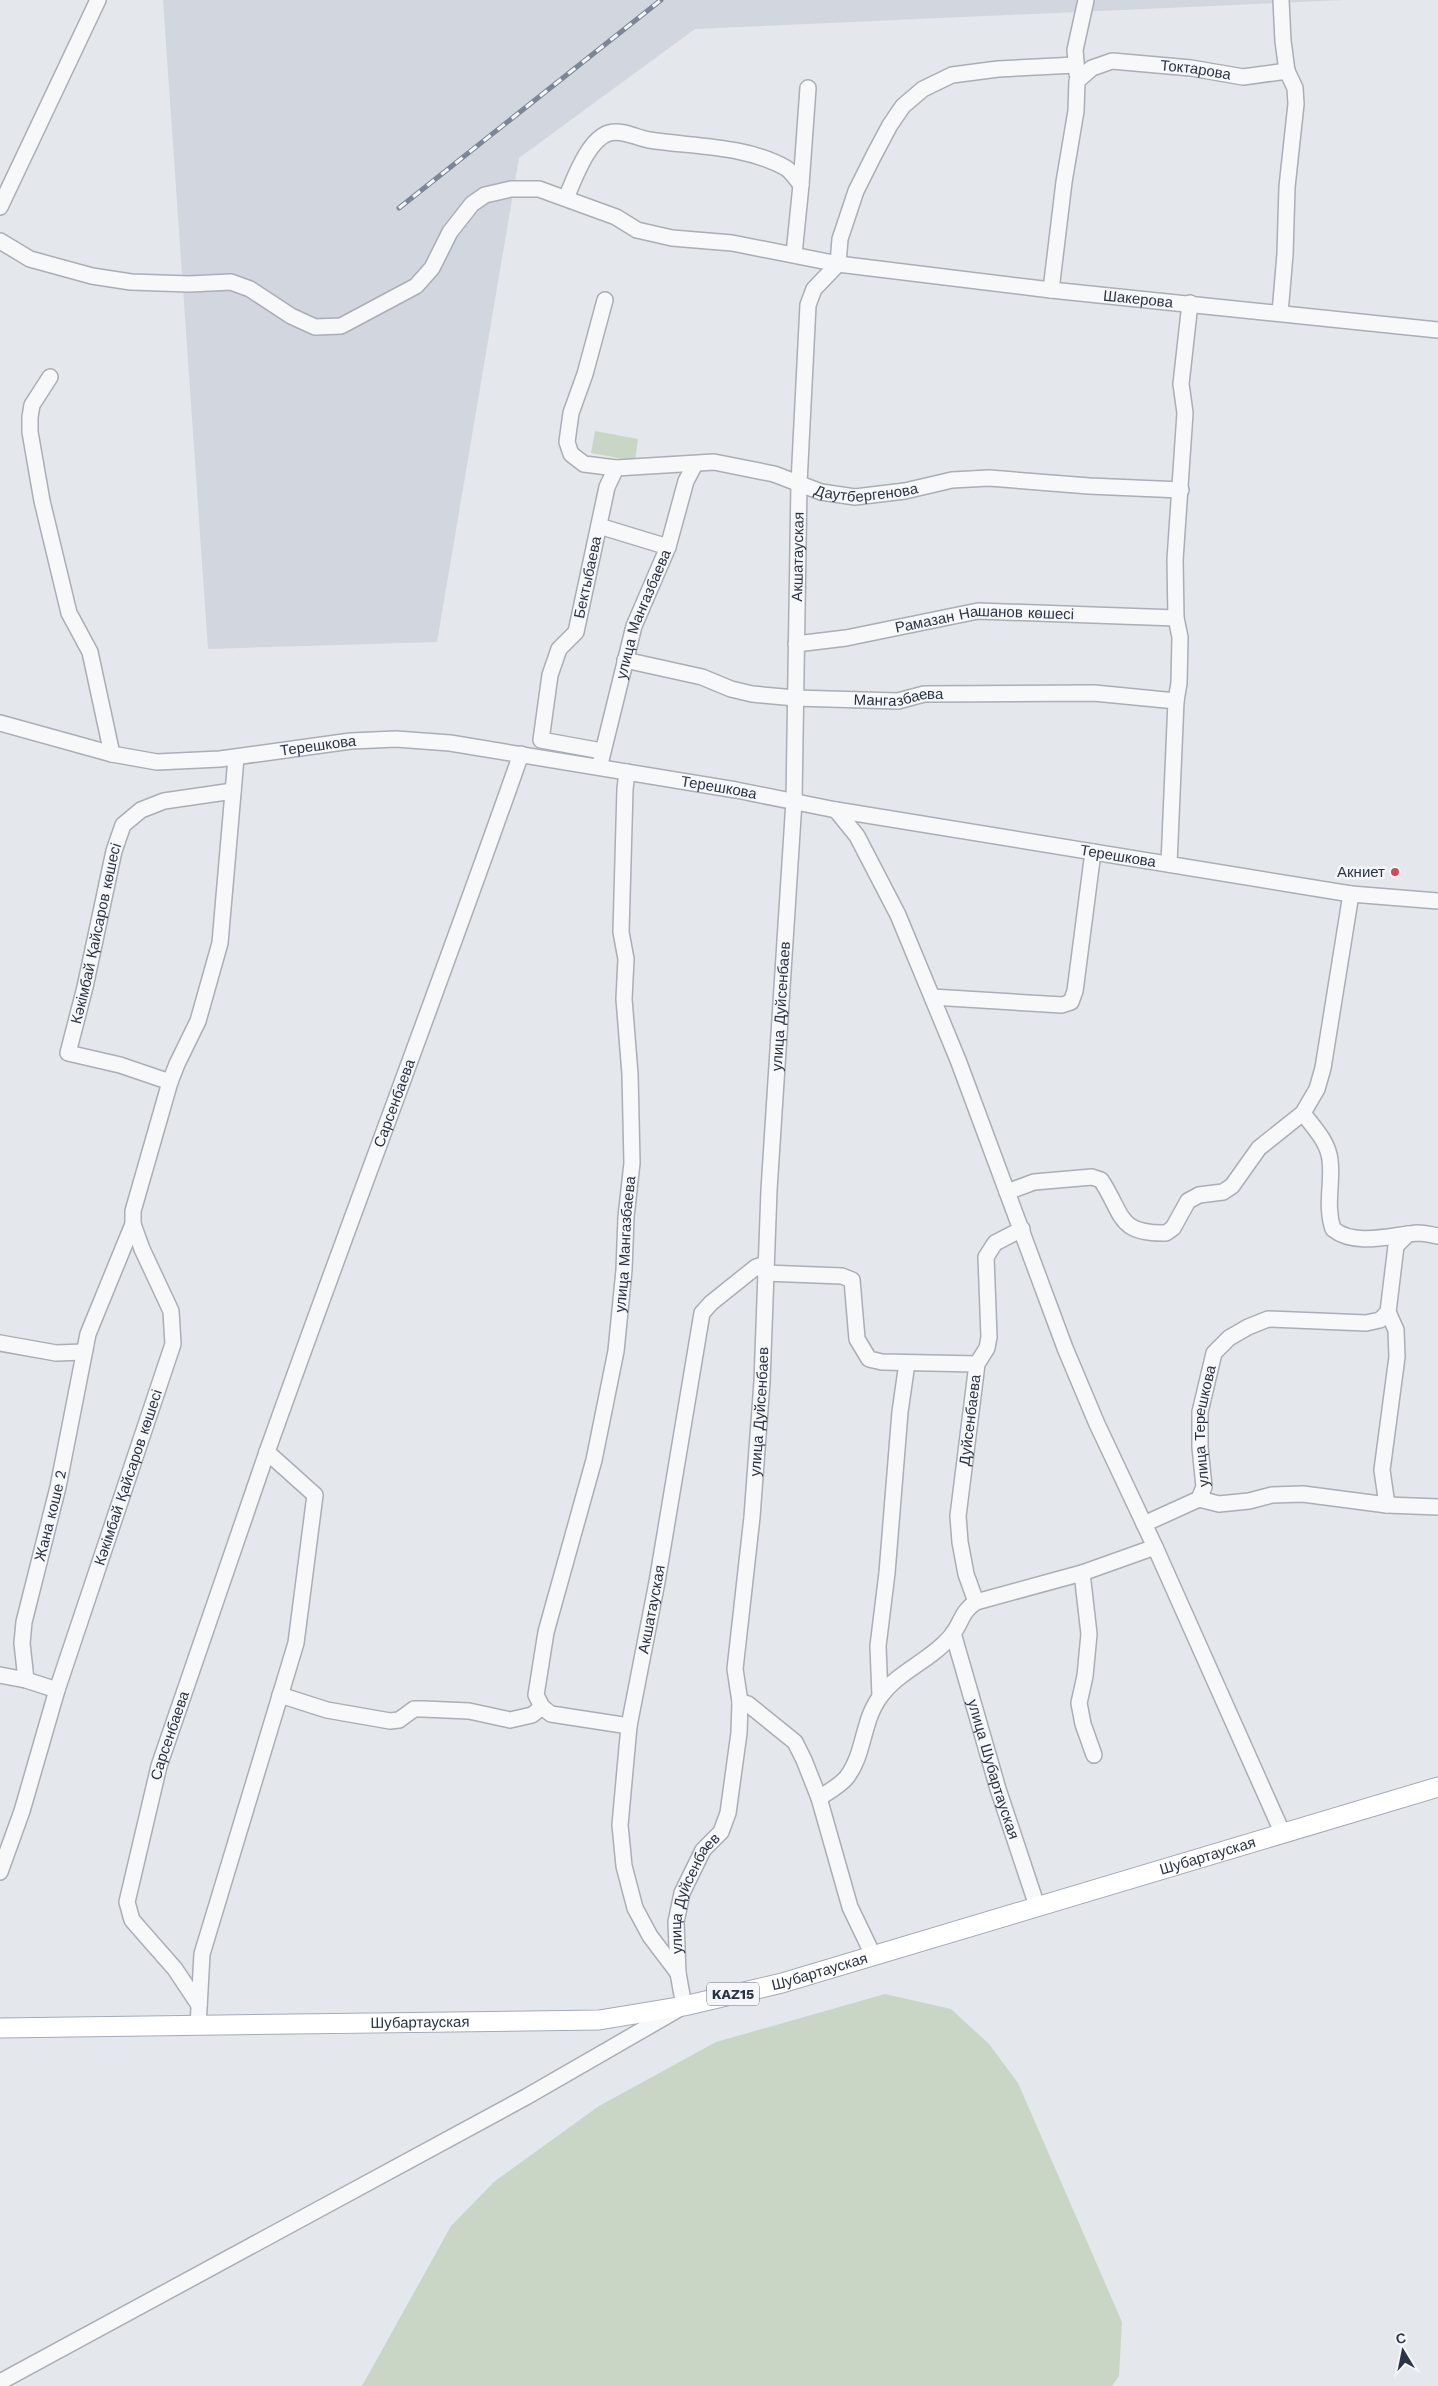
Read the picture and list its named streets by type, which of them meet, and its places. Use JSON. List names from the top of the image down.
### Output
{
  "streets": {
    "main road": ["Шубартауская", "KAZ15"],
    "street": [
      "Токтарова",
      "Шакерова",
      "Даутбергенова",
      "Акшатауская",
      "Бектыбаева",
      "улица Мангазбаева",
      "Рамазан Нашанов көшесі",
      "Мангазбаева",
      "Терешкова",
      "Кәкімбай Қайсаров көшесі",
      "улица Дуйсенбаев",
      "Сарсенбаева",
      "Дуйсенбаева",
      "улица Терешкова",
      "Жана коше 2",
      "улица Шубартауская"
    ]
  },
  "crossings": [
    ["Шакерова", "Акшатауская"],
    ["Даутбергенова", "Акшатауская"],
    ["Даутбергенова", "Бектыбаева"],
    ["Даутбергенова", "улица Мангазбаева"],
    ["Акшатауская", "Рамазан Нашанов көшесі"],
    ["Акшатауская", "Мангазбаева"],
    ["Акшатауская", "Терешкова"],
    ["Акшатауская", "улица Дуйсенбаев"],
    ["Бектыбаева", "улица Мангазбаева"],
    ["улица Мангазбаева", "Мангазбаева"],
    ["улица Мангазбаева", "Терешкова"],
    ["Терешкова", "улица Дуйсенбаев"],
    ["Терешкова", "Сарсенбаева"],
    ["Кәкімбай Қайсаров көшесі", "Жана коше 2"],
    ["улица Дуйсенбаев", "Шубартауская"],
    ["улица Шубартауская", "Шубартауская"]
  ],
  "places": ["Акниет"],
  "north": "top"
}
